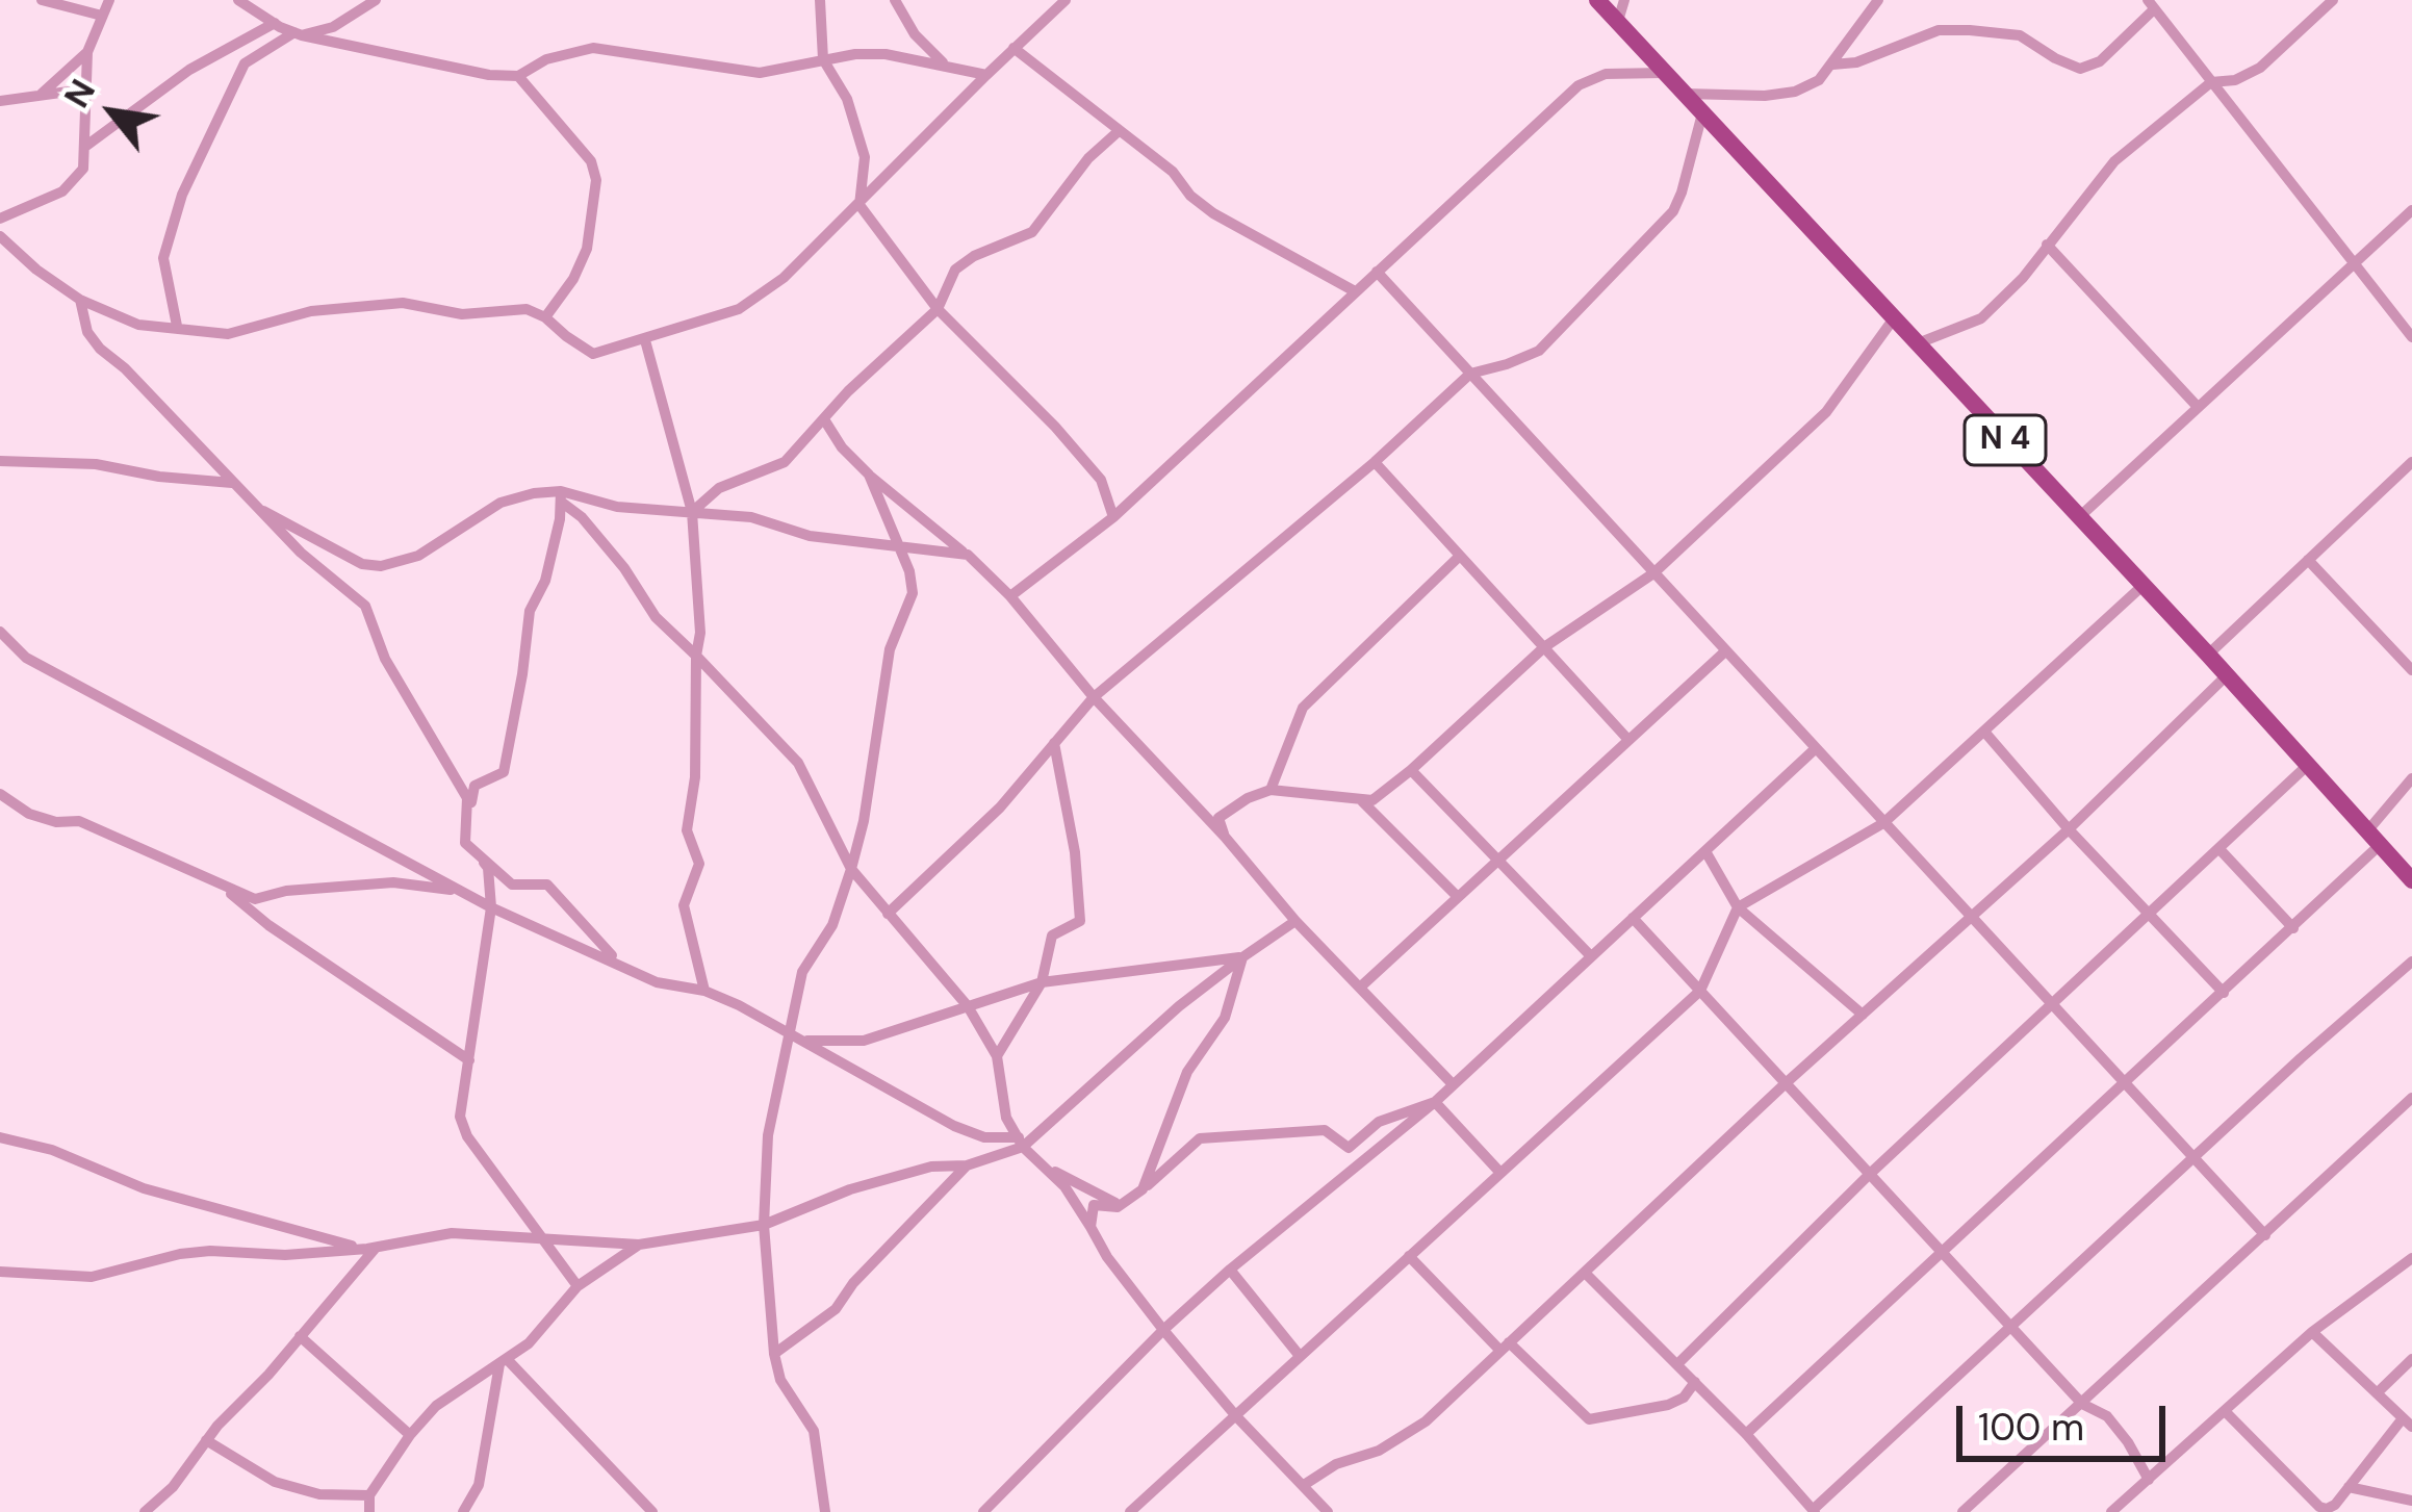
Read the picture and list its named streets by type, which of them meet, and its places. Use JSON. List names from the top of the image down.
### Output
{
  "streets": {
    "main road": ["N 4"]
  },
  "scale_bar": "100 m",
  "north": "top left"
}
